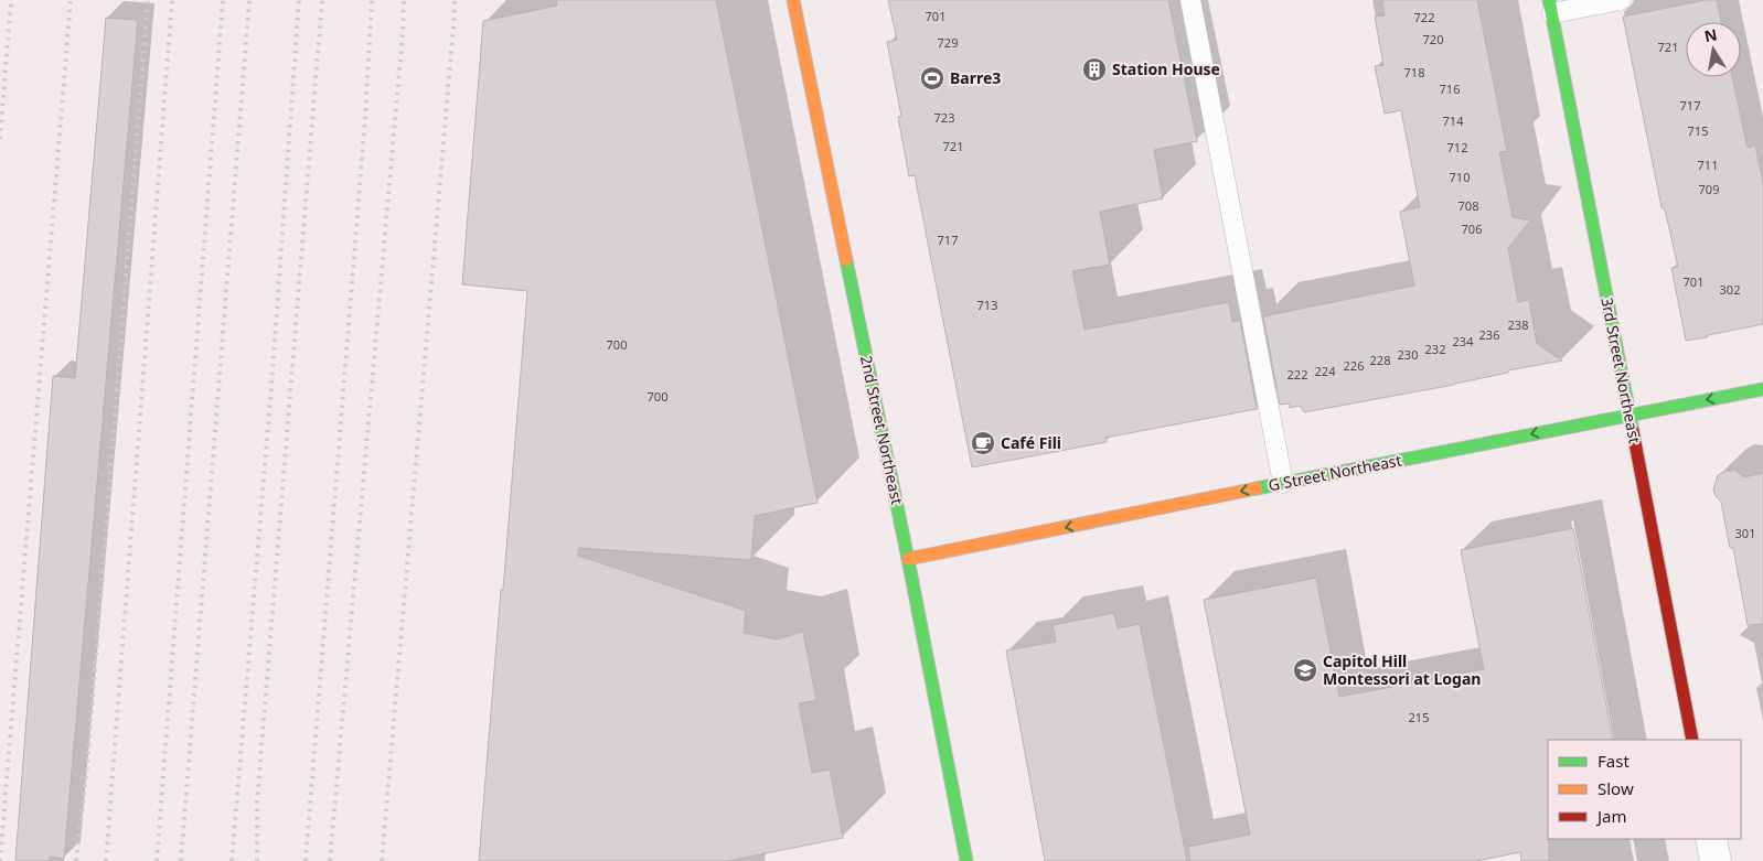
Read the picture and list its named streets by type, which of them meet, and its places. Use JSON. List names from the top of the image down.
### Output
{
  "streets": {
    "street": ["3rd Street Northeast", "2nd Street Northeast", "G Street Northeast"]
  },
  "crossings": [
    ["3rd Street Northeast", "G Street Northeast"],
    ["2nd Street Northeast", "G Street Northeast"]
  ],
  "one_way": ["G Street Northeast"],
  "places": {
    "building": ["Station House"],
    "sports": ["Barre3"],
    "cafe": ["Café Fili"],
    "school or university": ["Capitol Hill Montessori at Logan"]
  },
  "house_numbers": [
    "701",
    "722",
    "720",
    "729",
    "721",
    "718",
    "716",
    "717",
    "723",
    "714",
    "715",
    "721",
    "712",
    "711",
    "710",
    "709",
    "708",
    "706",
    "717",
    "701",
    "302",
    "713",
    "238",
    "236",
    "234",
    "700",
    "232",
    "230",
    "228",
    "226",
    "224",
    "222",
    "700",
    "301",
    "215"
  ],
  "legend": ["Fast", "Slow", "Jam"],
  "north": "top"
}
